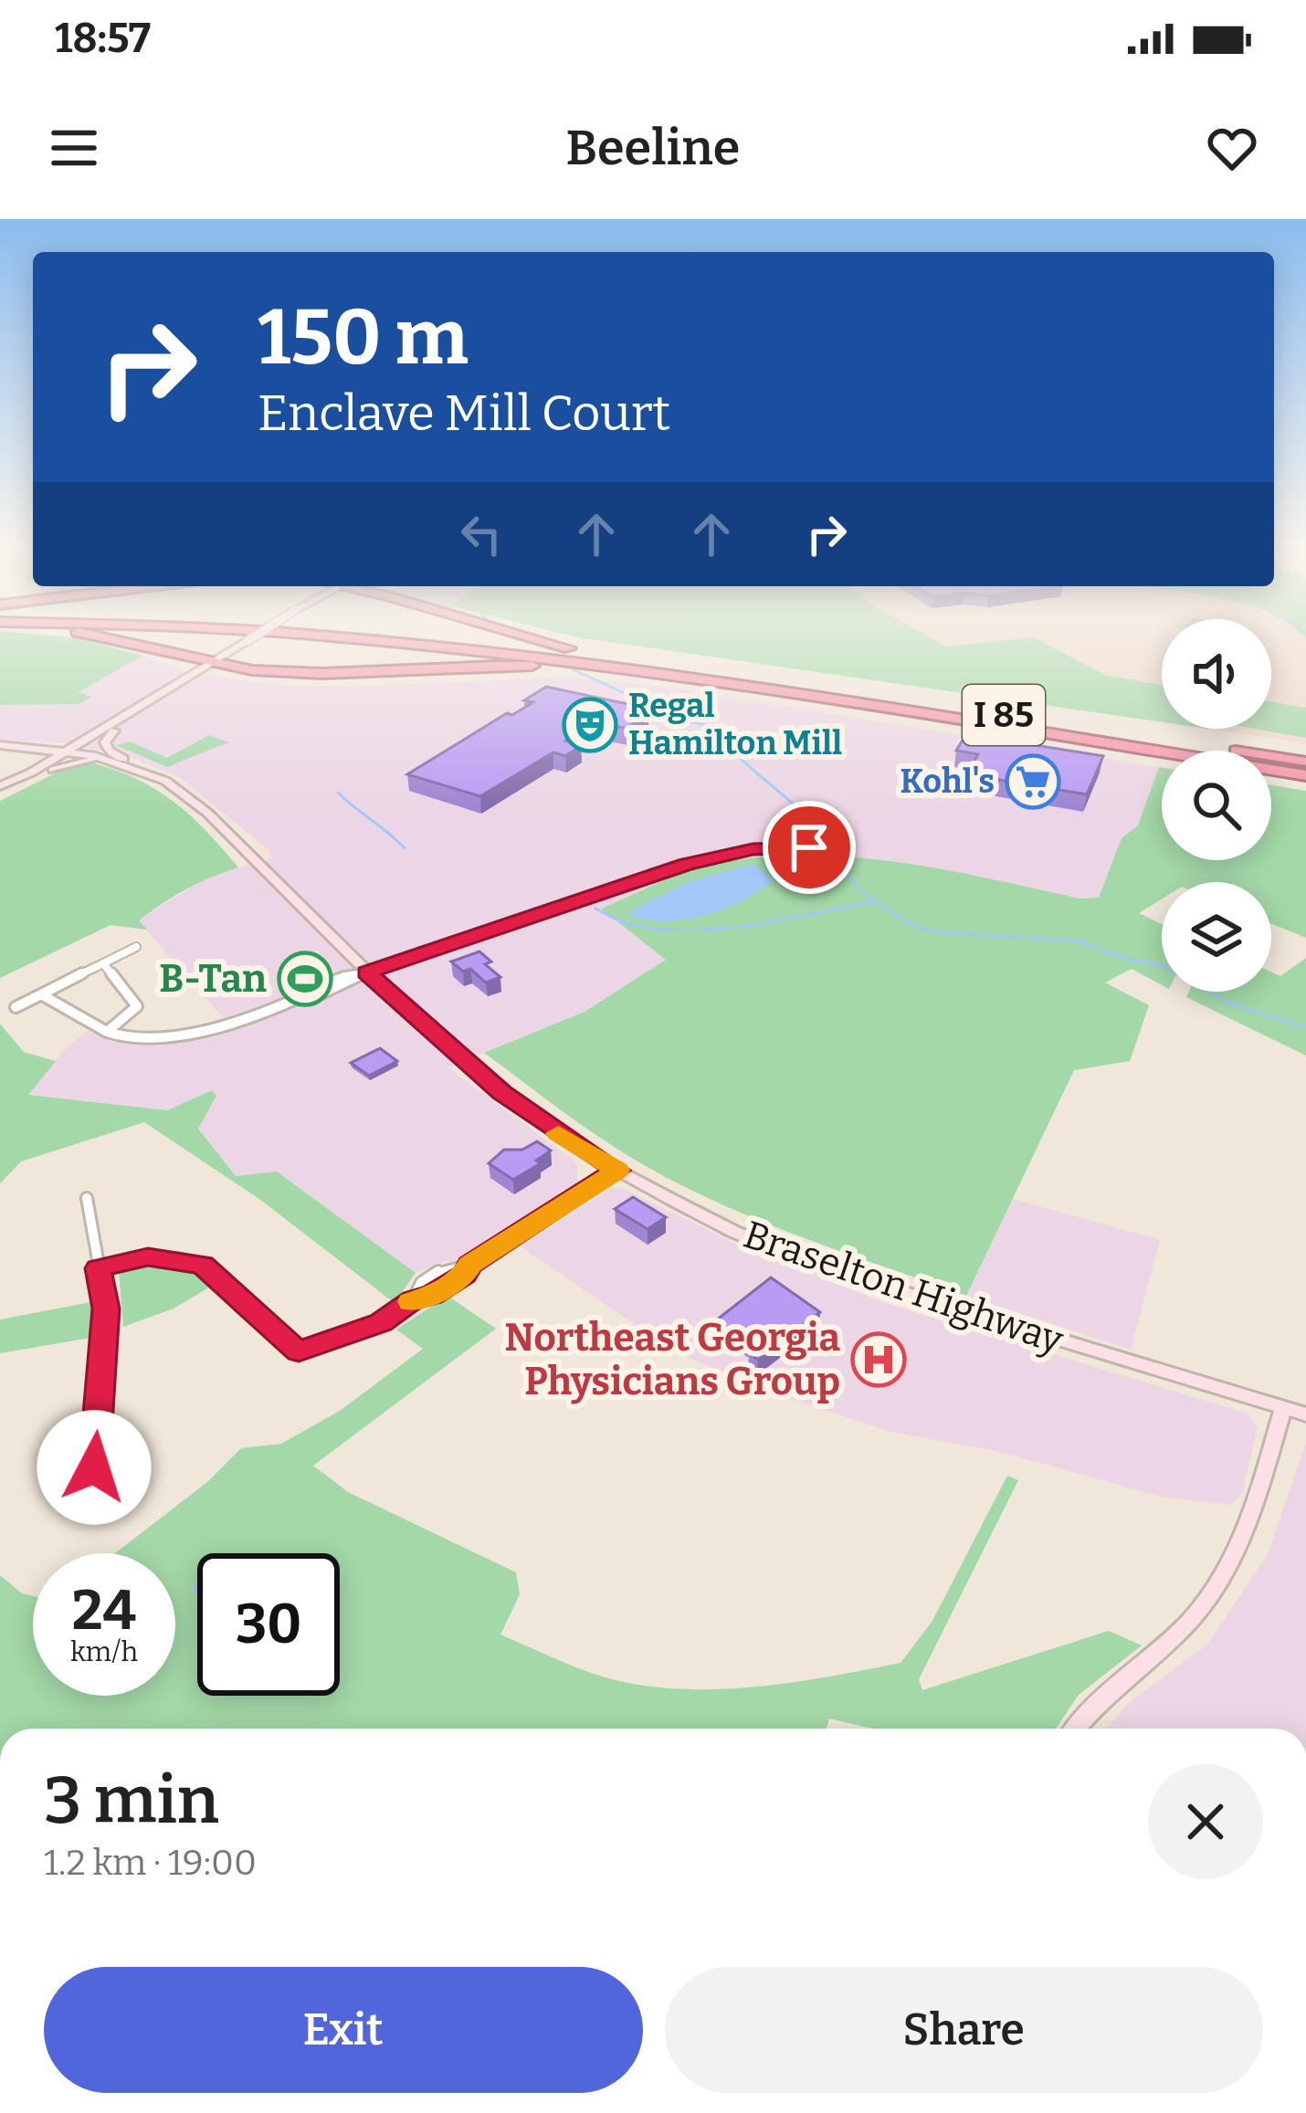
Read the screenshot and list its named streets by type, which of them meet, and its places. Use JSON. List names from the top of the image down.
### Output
{
  "streets": {
    "highway": ["I 85"],
    "main road": ["Braselton Highway"]
  },
  "places": {
    "theatre": ["Regal Hamilton Mill"],
    "supermarket": ["Kohl's"],
    "sports": ["B-Tan"],
    "hospital": ["Northeast Georgia Physicians Group"]
  },
  "page": {
    "status": "18:57",
    "header": "Beeline",
    "turn": ["150 m", "Enclave Mill Court"],
    "speed": "24 km/h",
    "limit": "30",
    "heading": ["3 min", "1.2 km · 19:00"],
    "buttons": ["Exit", "Share"]
  }
}
